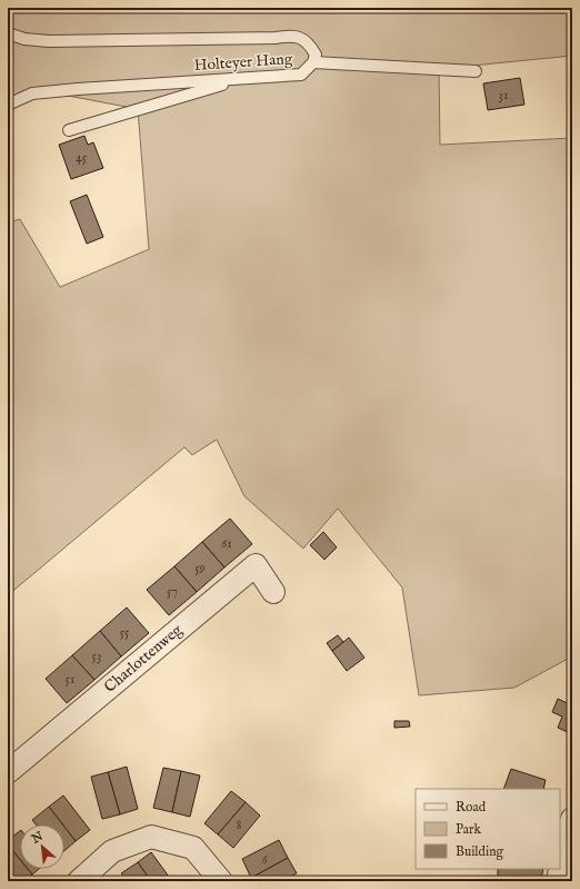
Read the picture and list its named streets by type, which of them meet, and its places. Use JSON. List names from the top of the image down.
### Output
{
  "streets": {
    "street": ["Charlottenweg"],
    "lane": ["Holteyer Hang"]
  },
  "house_numbers": [
    "31",
    "45",
    "61",
    "59",
    "57",
    "55",
    "53",
    "51",
    "8",
    "6"
  ],
  "legend": ["Road", "Park", "Building"],
  "north": "top left"
}
